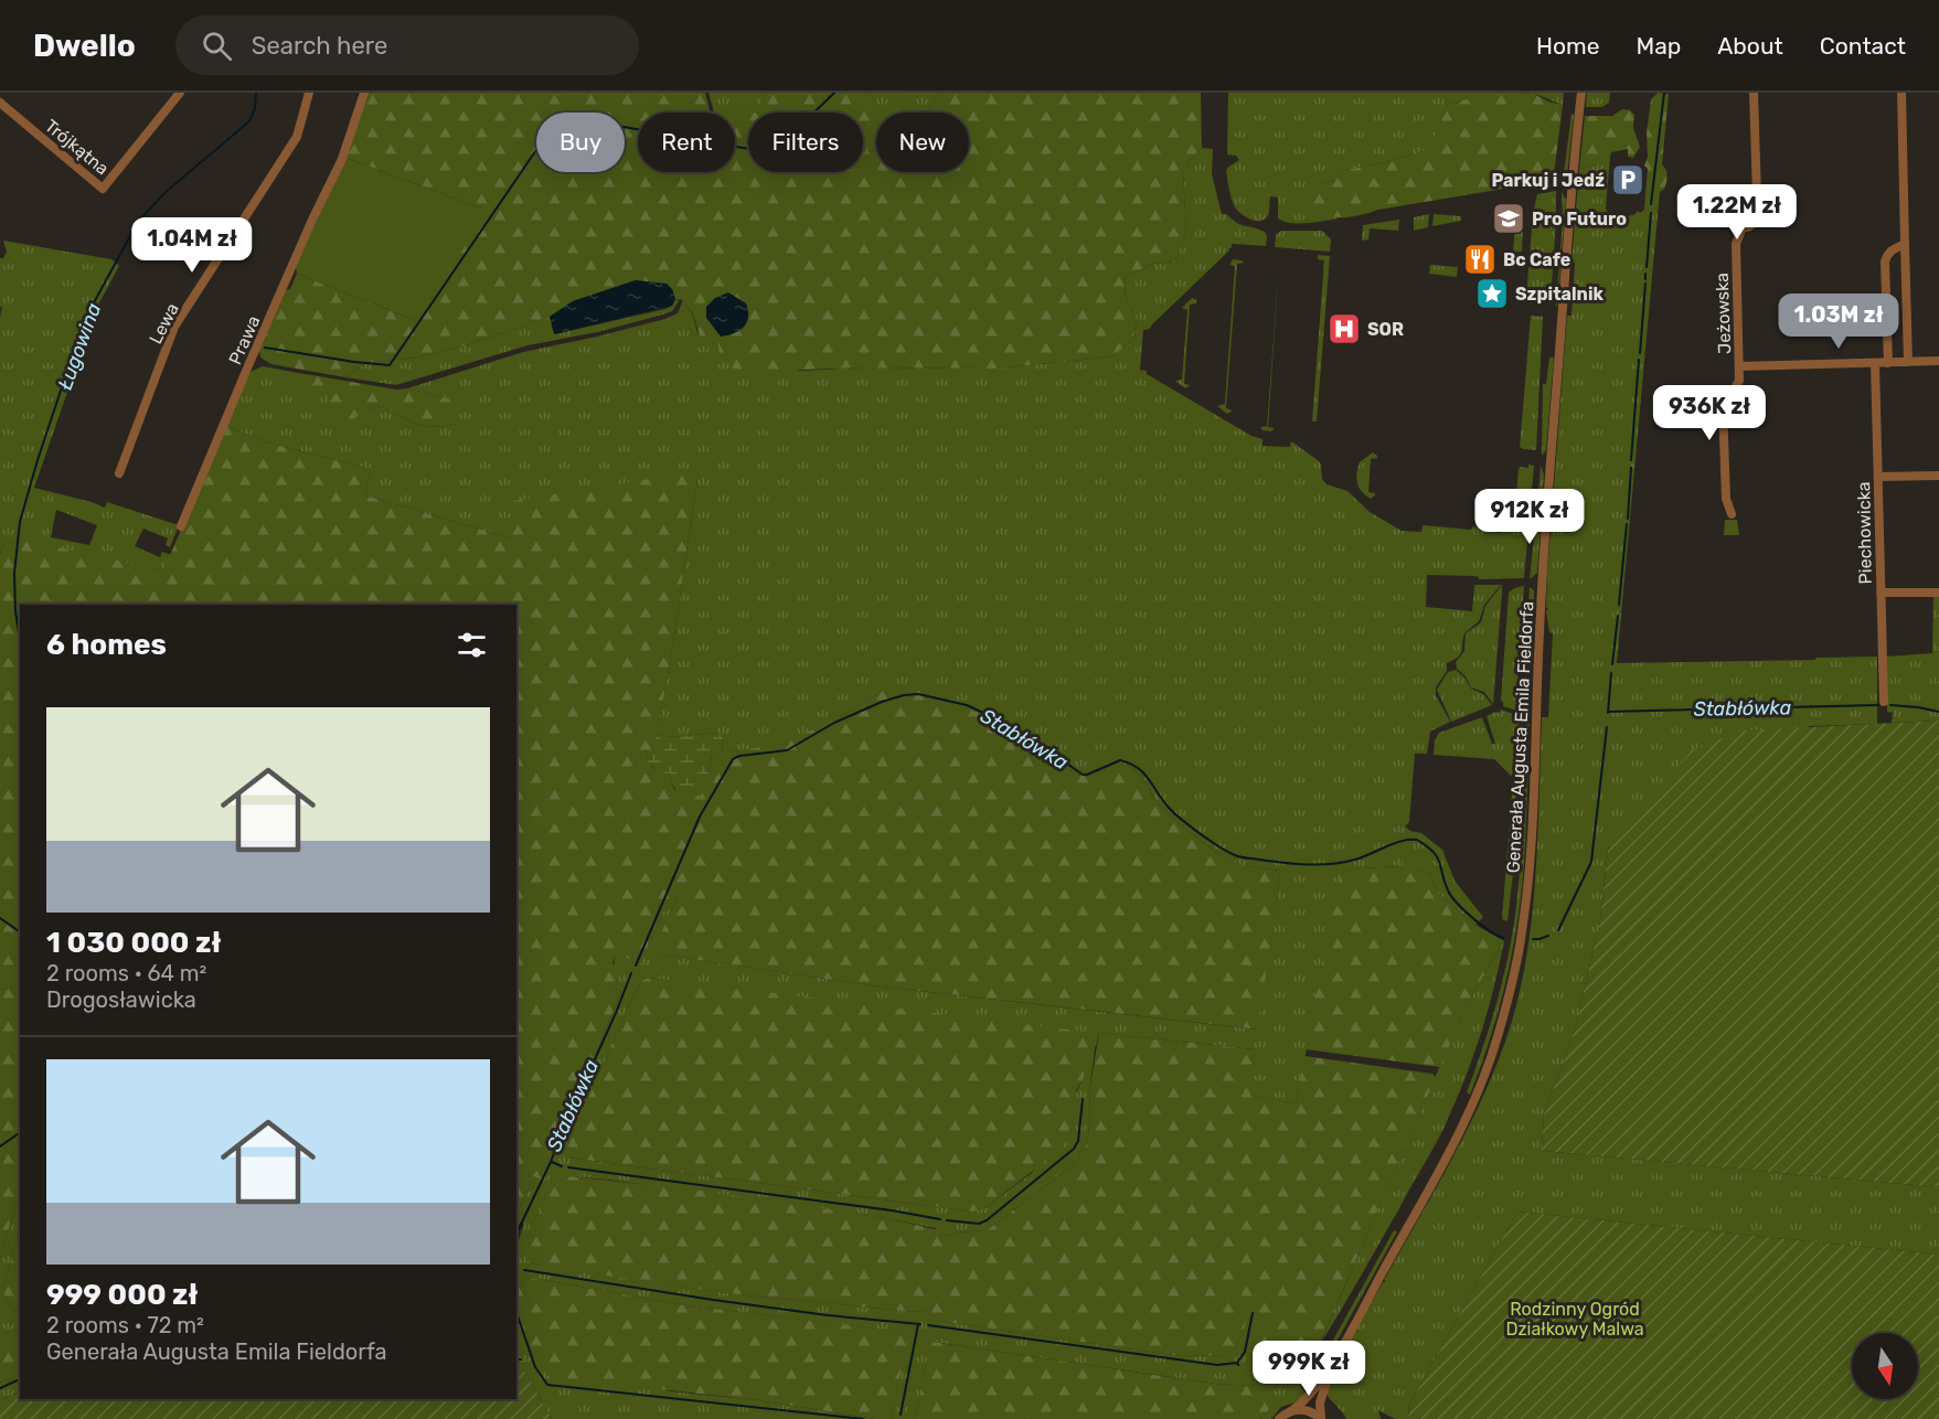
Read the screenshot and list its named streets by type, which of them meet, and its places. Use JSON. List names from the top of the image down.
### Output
{
  "streets": {
    "street": [
      "Trójkątna",
      "Jeżowska",
      "Lewa",
      "Prawa",
      "Piechowicka",
      "Generała Augusta Emila Fieldorfa"
    ]
  },
  "water": ["Ługowina", "Stabłówka"],
  "parks": ["Rodzinny Ogród Działkowy Malwa"],
  "places": {
    "parking": ["Parkuj i Jedź"],
    "school or university": ["Pro Futuro"],
    "restaurant": ["Bc Cafe"],
    "place": ["Szpitalnik"],
    "hospital": ["SOR"]
  },
  "north": "bottom",
  "page": {
    "header": "Dwello",
    "search": "Search here",
    "nav": [
      "Home",
      "Map",
      "About",
      "Contact"
    ],
    "chip": [
      "Buy",
      "Rent",
      "Filters",
      "New"
    ],
    "price": [
      "1.22M zł",
      "1.04M zł",
      "1.03M zł",
      "936K zł",
      "912K zł",
      "999K zł"
    ],
    "heading": "6 homes",
    "list": [
      {
        "name": "1 030 000 zł",
        "note": "2 rooms · 64 m² · Drogosławicka"
      },
      {
        "name": "999 000 zł",
        "note": "2 rooms · 72 m² · Generała Augusta Emila Fieldorfa"
      }
    ]
  }
}
